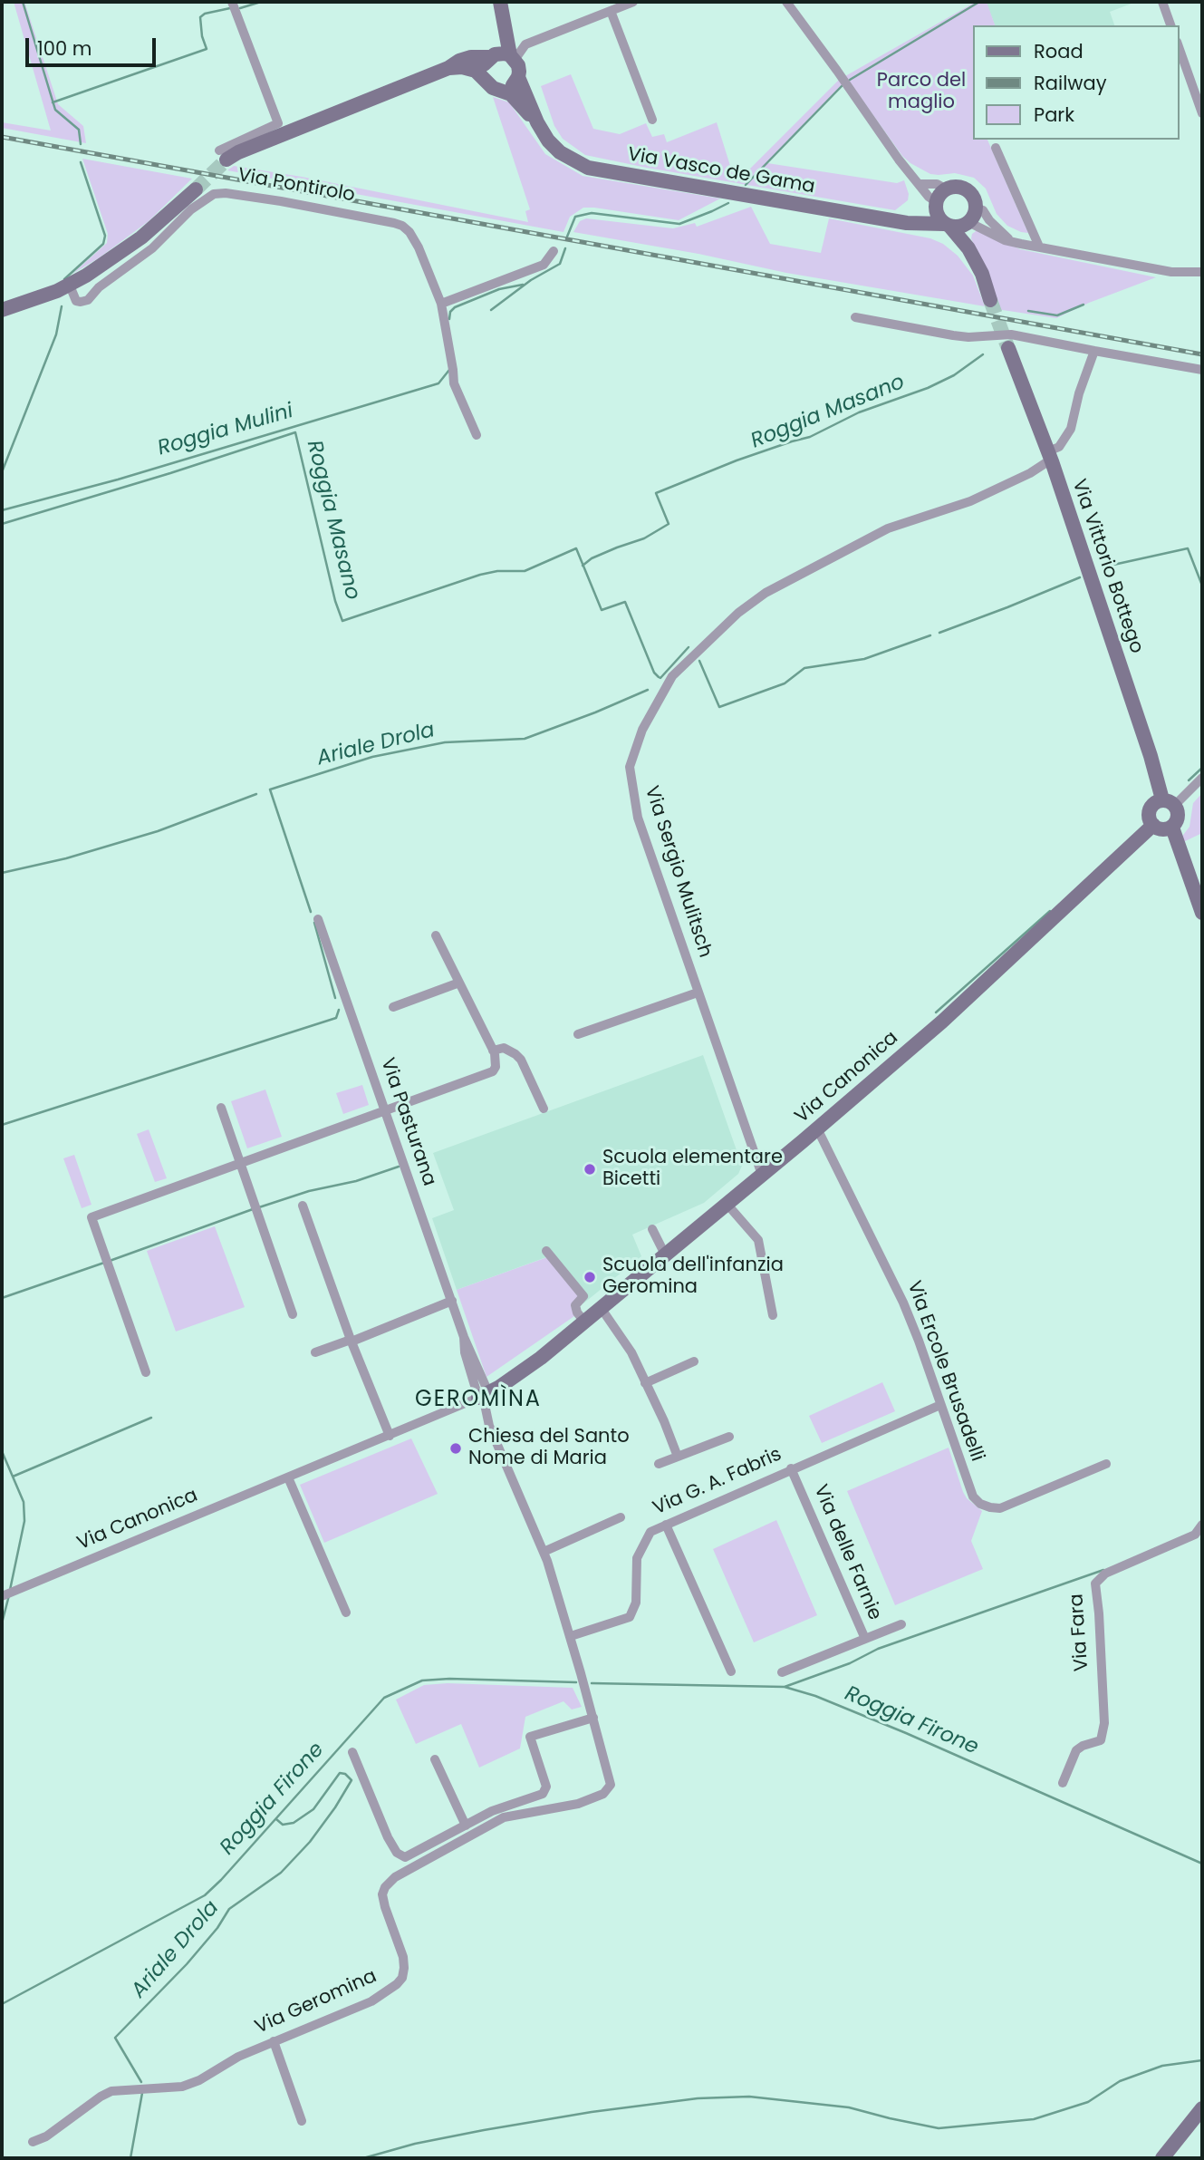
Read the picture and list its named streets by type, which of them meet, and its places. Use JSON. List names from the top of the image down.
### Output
{
  "streets": {
    "street": [
      "Via Vasco de Gama",
      "Via Pontirolo",
      "Via Vittorio Bottego",
      "Via Sergio Mulitsch",
      "Via Canonica",
      "Via Pasturana",
      "Via Ercole Brusadelli",
      "Via G. A. Fabris",
      "Via delle Farnie",
      "Via Fara",
      "Via Geromina"
    ]
  },
  "crossings": [
    ["Via Vasco de Gama", "Via Pontirolo"],
    ["Via Vittorio Bottego", "Via Sergio Mulitsch"],
    ["Via Vittorio Bottego", "Via Canonica"],
    ["Via Sergio Mulitsch", "Via Canonica"],
    ["Via Canonica", "Via Pasturana"],
    ["Via Canonica", "Via Ercole Brusadelli"],
    ["Via Canonica", "Via Geromina"],
    ["Via Pasturana", "Via Geromina"],
    ["Via Ercole Brusadelli", "Via G. A. Fabris"],
    ["Via G. A. Fabris", "Via delle Farnie"],
    ["Via G. A. Fabris", "Via Geromina"]
  ],
  "districts": ["GEROMÌNA"],
  "water": [
    "Roggia Masano",
    "Roggia Mulini",
    "Ariale Drola",
    "Roggia Firone"
  ],
  "parks": ["Parco del maglio"],
  "places": ["Scuola elementare Bicetti", "Scuola dell'infanzia Geromina", "Chiesa del Santo Nome di Maria"],
  "legend": ["Road", "Railway", "Park"],
  "scale_bar": "100 m"
}
